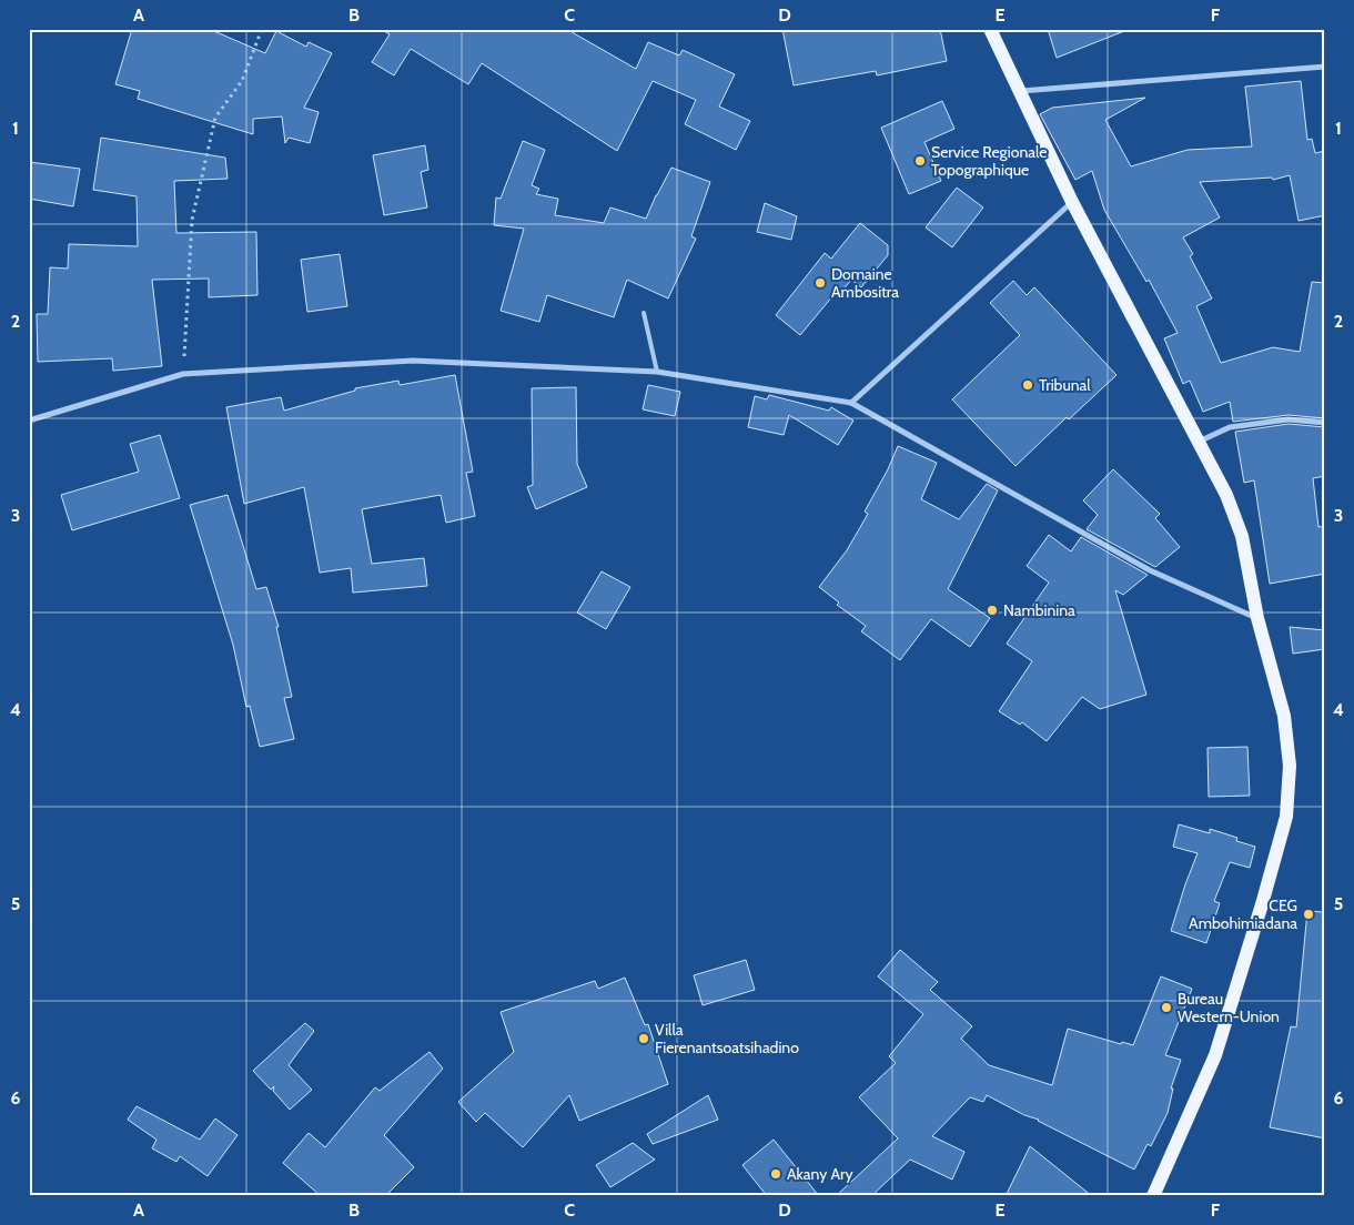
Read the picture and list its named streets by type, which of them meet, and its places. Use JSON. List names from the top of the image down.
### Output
{
  "places": [
    "Service Regionale Topographique",
    "Domaine Ambositra",
    "Tribunal",
    "Nambinina",
    "CEG Ambohimiadana",
    "Bureau Western-Union",
    "Villa Fierenantsoatsihadino",
    "Akany Ary"
  ],
  "grid": {
    "columns": [
      "A",
      "B",
      "C",
      "D",
      "E",
      "F"
    ],
    "rows": [
      "1",
      "2",
      "3",
      "4",
      "5",
      "6"
    ]
  }
}
